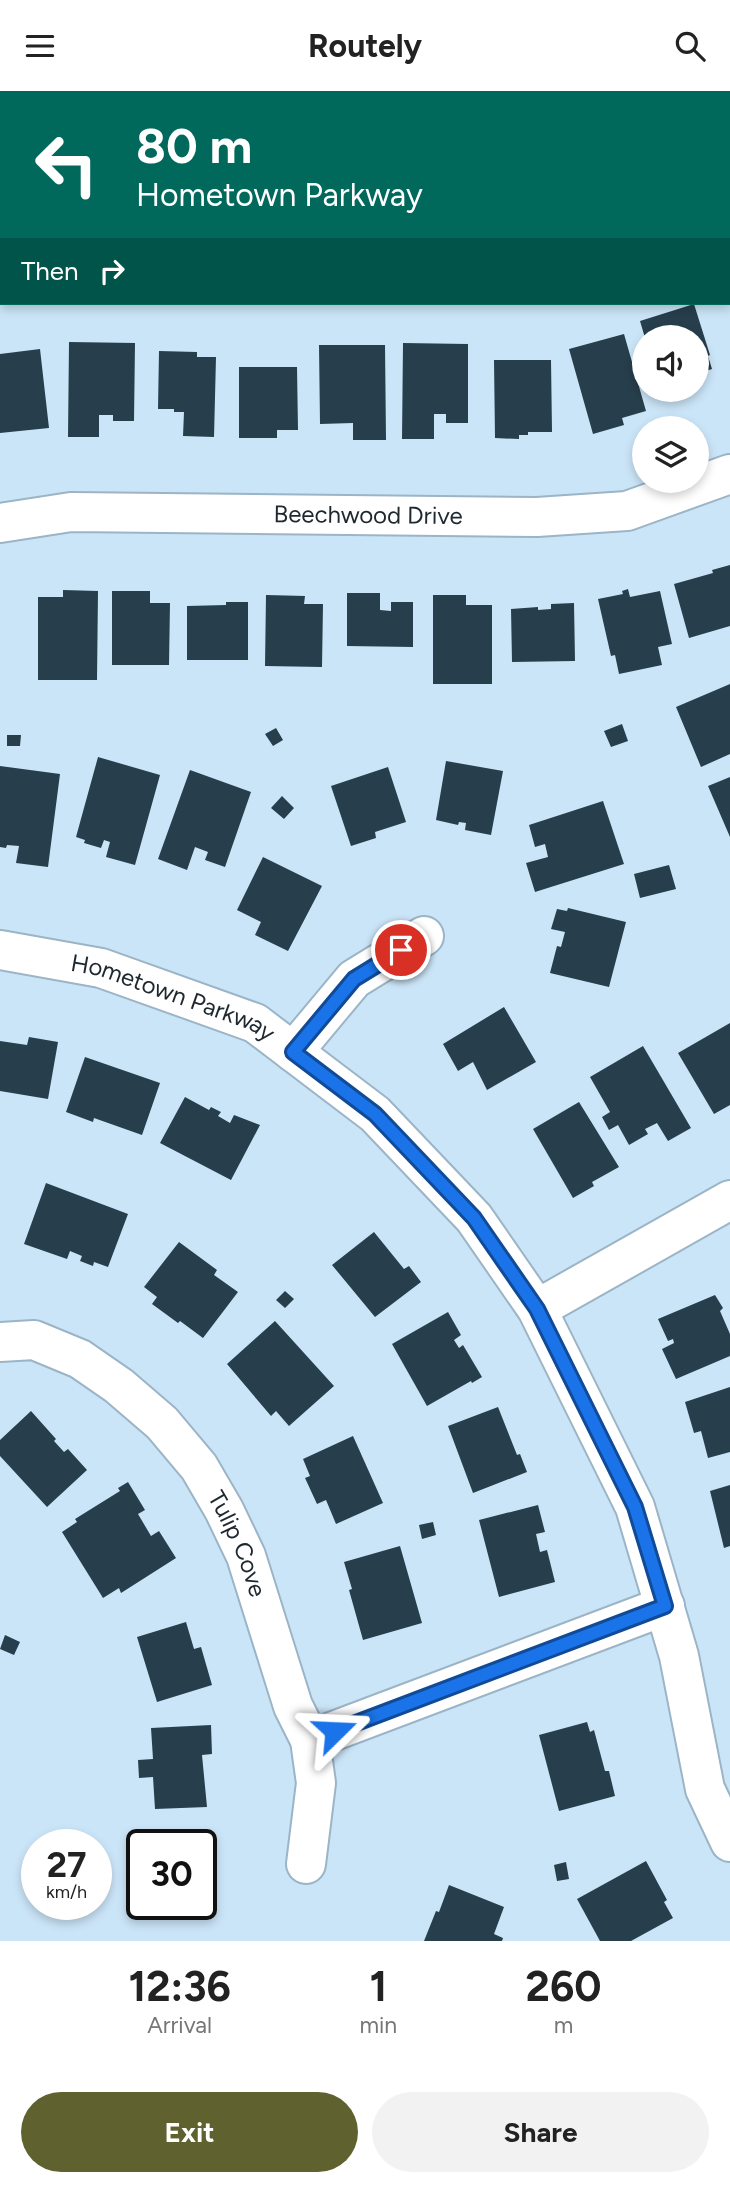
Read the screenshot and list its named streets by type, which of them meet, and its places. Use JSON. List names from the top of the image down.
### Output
{
  "streets": {
    "street": ["Beechwood Drive", "Hometown Parkway", "Tulip Cove"]
  },
  "page": {
    "header": "Routely",
    "turn": ["80 m", "Hometown Parkway"],
    "then": "Then",
    "speed": "27 km/h",
    "limit": "30",
    "eta": [
      "12:36",
      "Arrival",
      "1",
      "min",
      "260",
      "m"
    ],
    "buttons": ["Exit", "Share"]
  }
}
